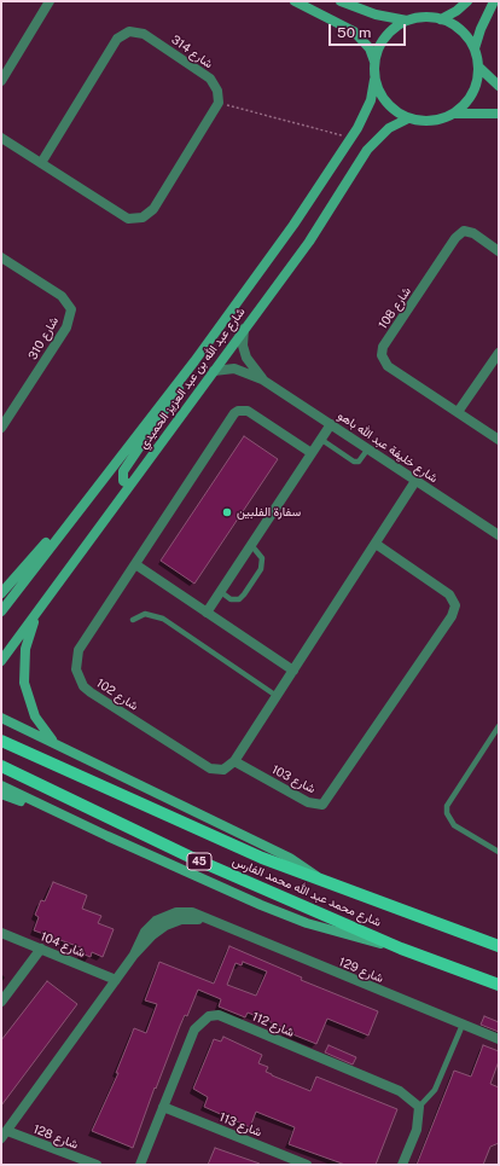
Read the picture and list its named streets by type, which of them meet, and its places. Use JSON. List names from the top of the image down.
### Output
{
  "streets": {
    "main road": ["45", "شارع محمد عبد الله محمد الفارس"],
    "street": [
      "شارع 314",
      "شارع 108",
      "شارع 310",
      "شارع عبد الله بن عبد العزيز الحميدي",
      "شارع خليفة عبد الله باهو",
      "شارع 102",
      "شارع 103",
      "شارع 104",
      "شارع 129",
      "شارع 112",
      "شارع 113",
      "شارع 128"
    ]
  },
  "crossings": [
    ["شارع عبد الله بن عبد العزيز الحميدي", "شارع خليفة عبد الله باهو"],
    ["شارع 102", "شارع 103"],
    ["شارع 104", "شارع 129"],
    ["شارع 129", "شارع 128"],
    ["شارع 112", "شارع 113"]
  ],
  "places": ["سفارة الفلبين"],
  "scale_bar": "50 m"
}
